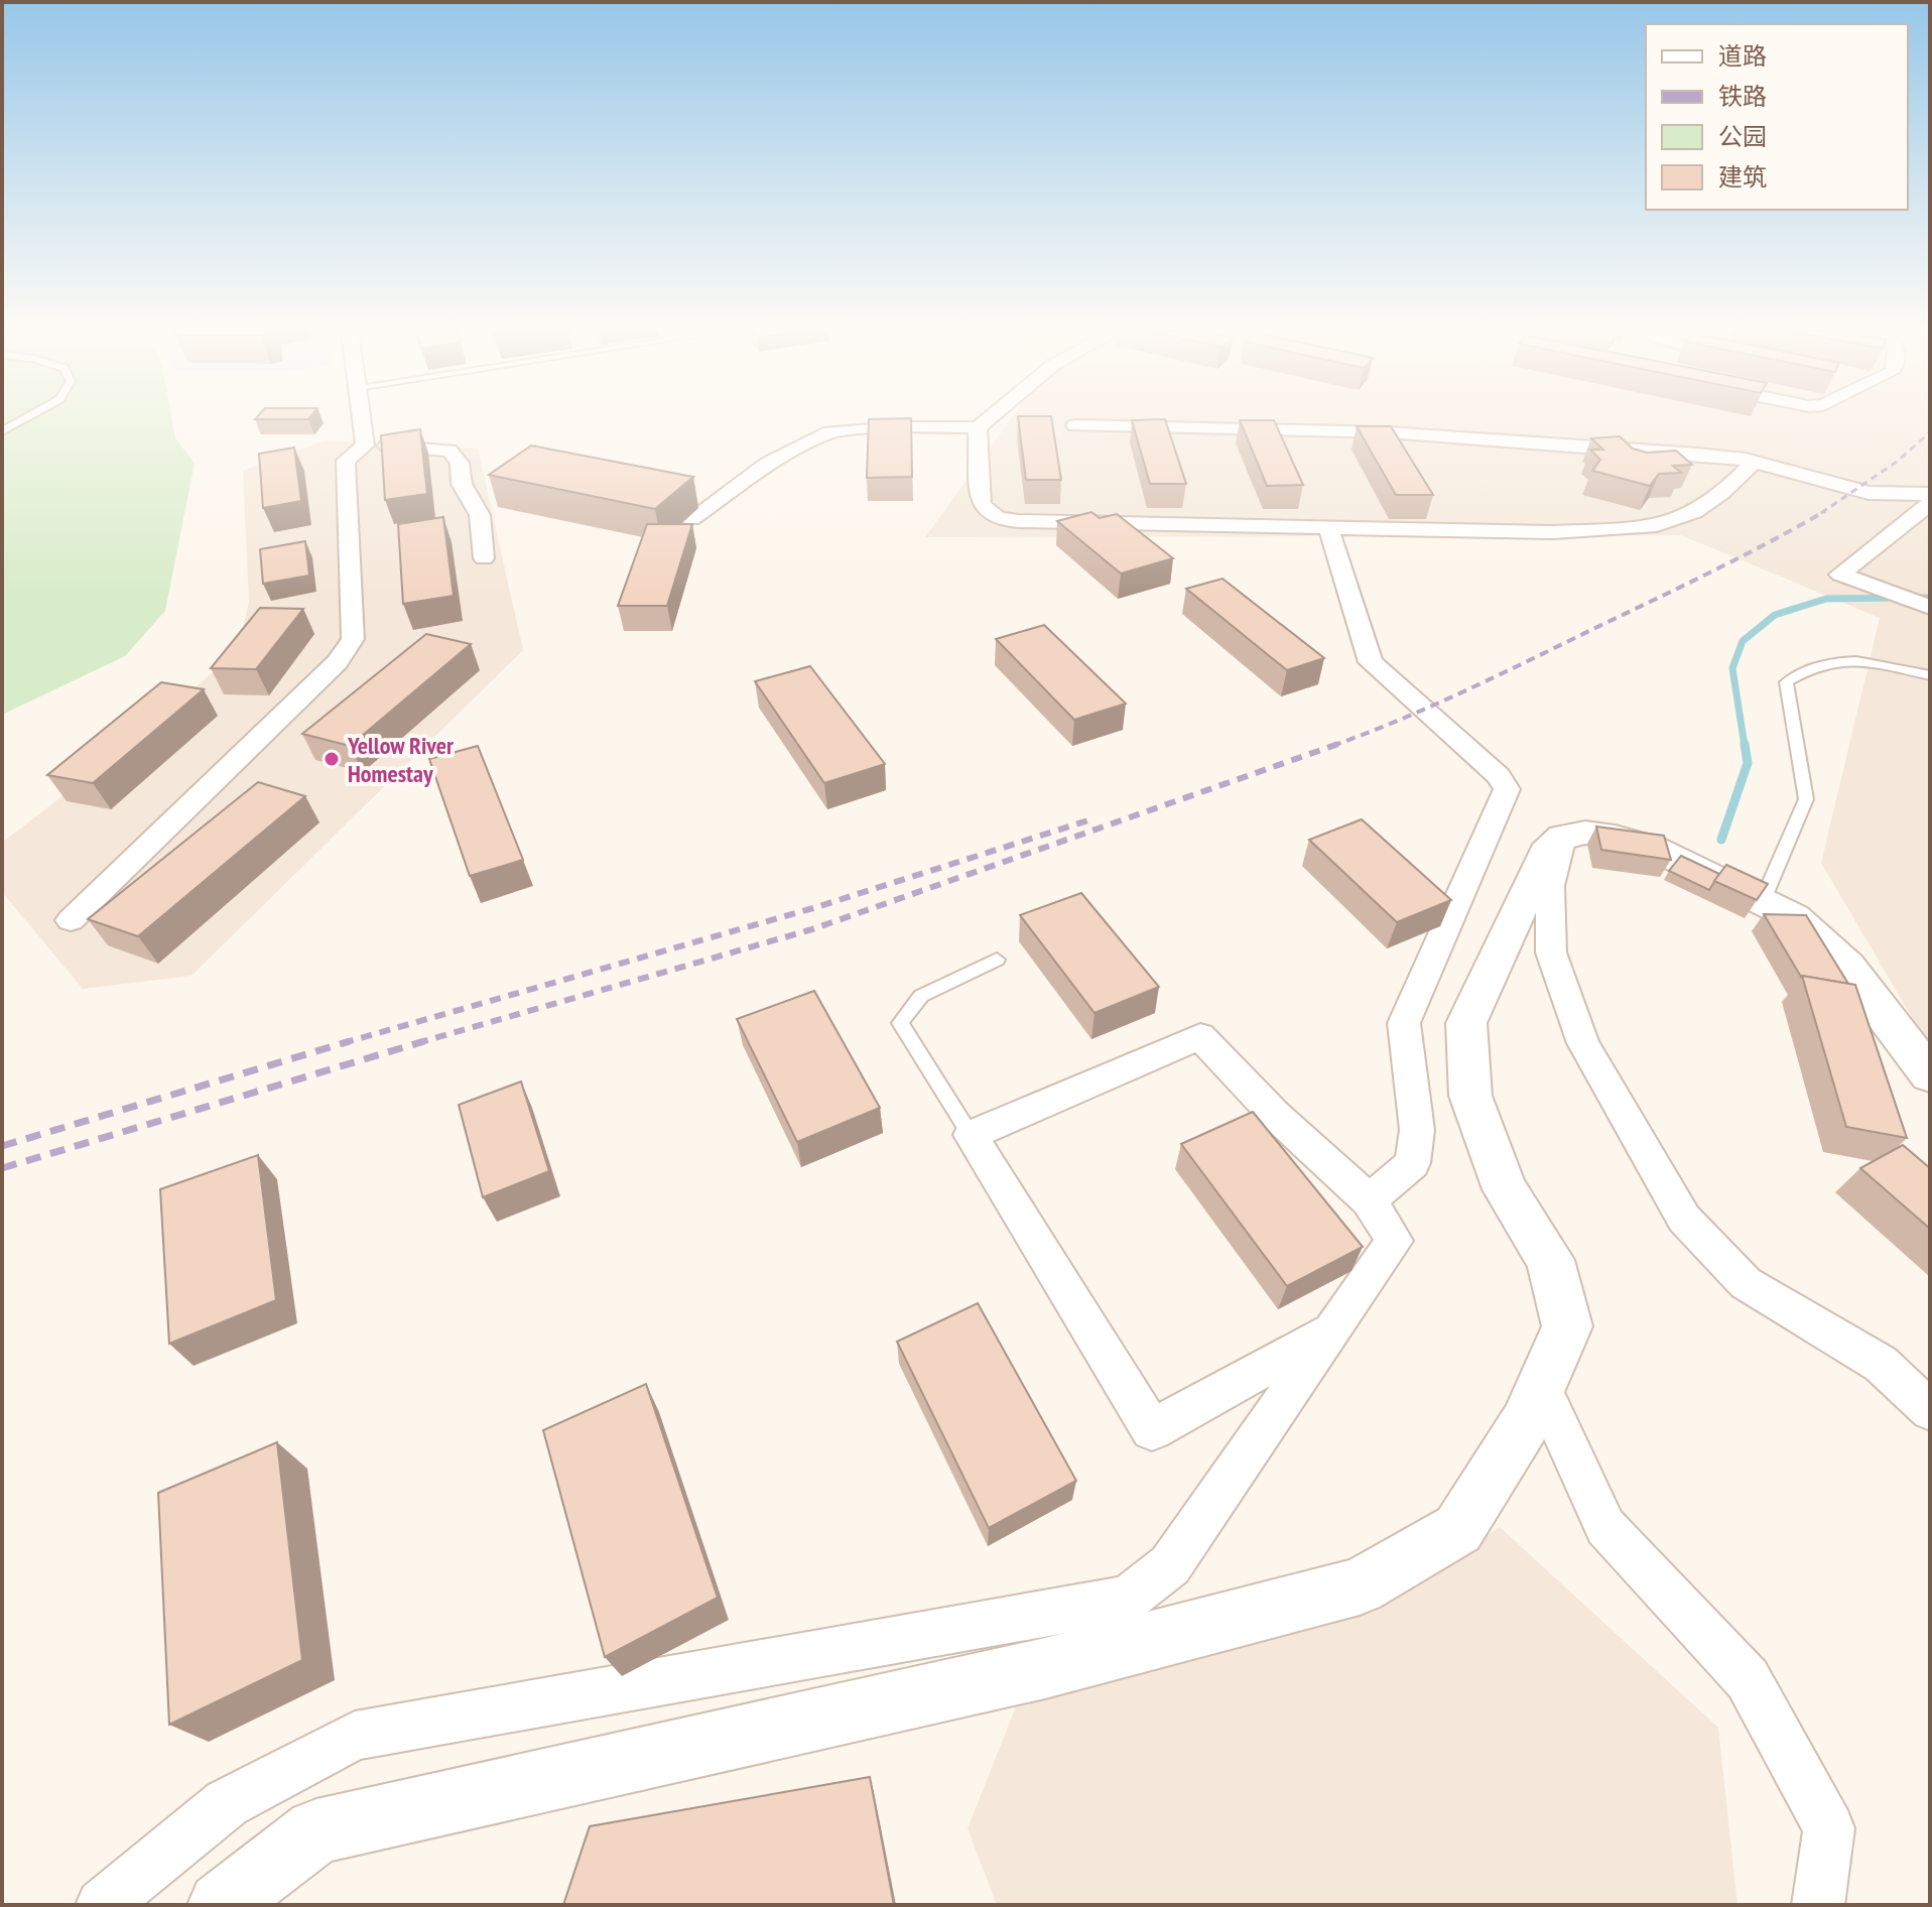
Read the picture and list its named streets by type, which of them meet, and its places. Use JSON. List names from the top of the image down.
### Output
{
  "places": ["Yellow River Homestay"],
  "legend": [
    "道路",
    "铁路",
    "公园",
    "建筑"
  ]
}
